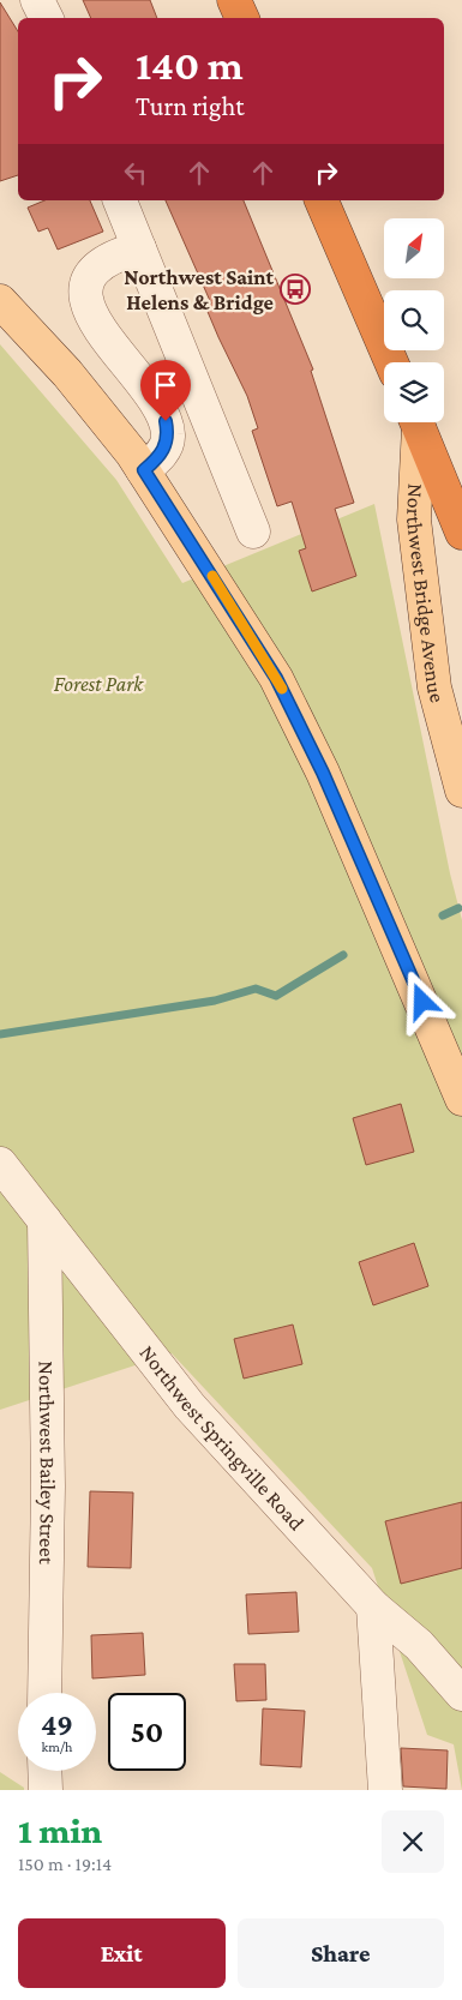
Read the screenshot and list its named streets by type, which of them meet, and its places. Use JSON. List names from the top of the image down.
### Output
{
  "streets": {
    "main road": ["Northwest Bridge Avenue"],
    "street": ["Northwest Springville Road", "Northwest Bailey Street"]
  },
  "crossings": [
    ["Northwest Springville Road", "Northwest Bailey Street"]
  ],
  "parks": ["Forest Park"],
  "places": {
    "bus stop": ["Northwest Saint Helens & Bridge"]
  },
  "north": "top right",
  "page": {
    "turn": ["140 m", "Turn right"],
    "speed": "49 km/h",
    "limit": "50",
    "heading": ["1 min", "150 m · 19:14"],
    "buttons": ["Exit", "Share"]
  }
}
